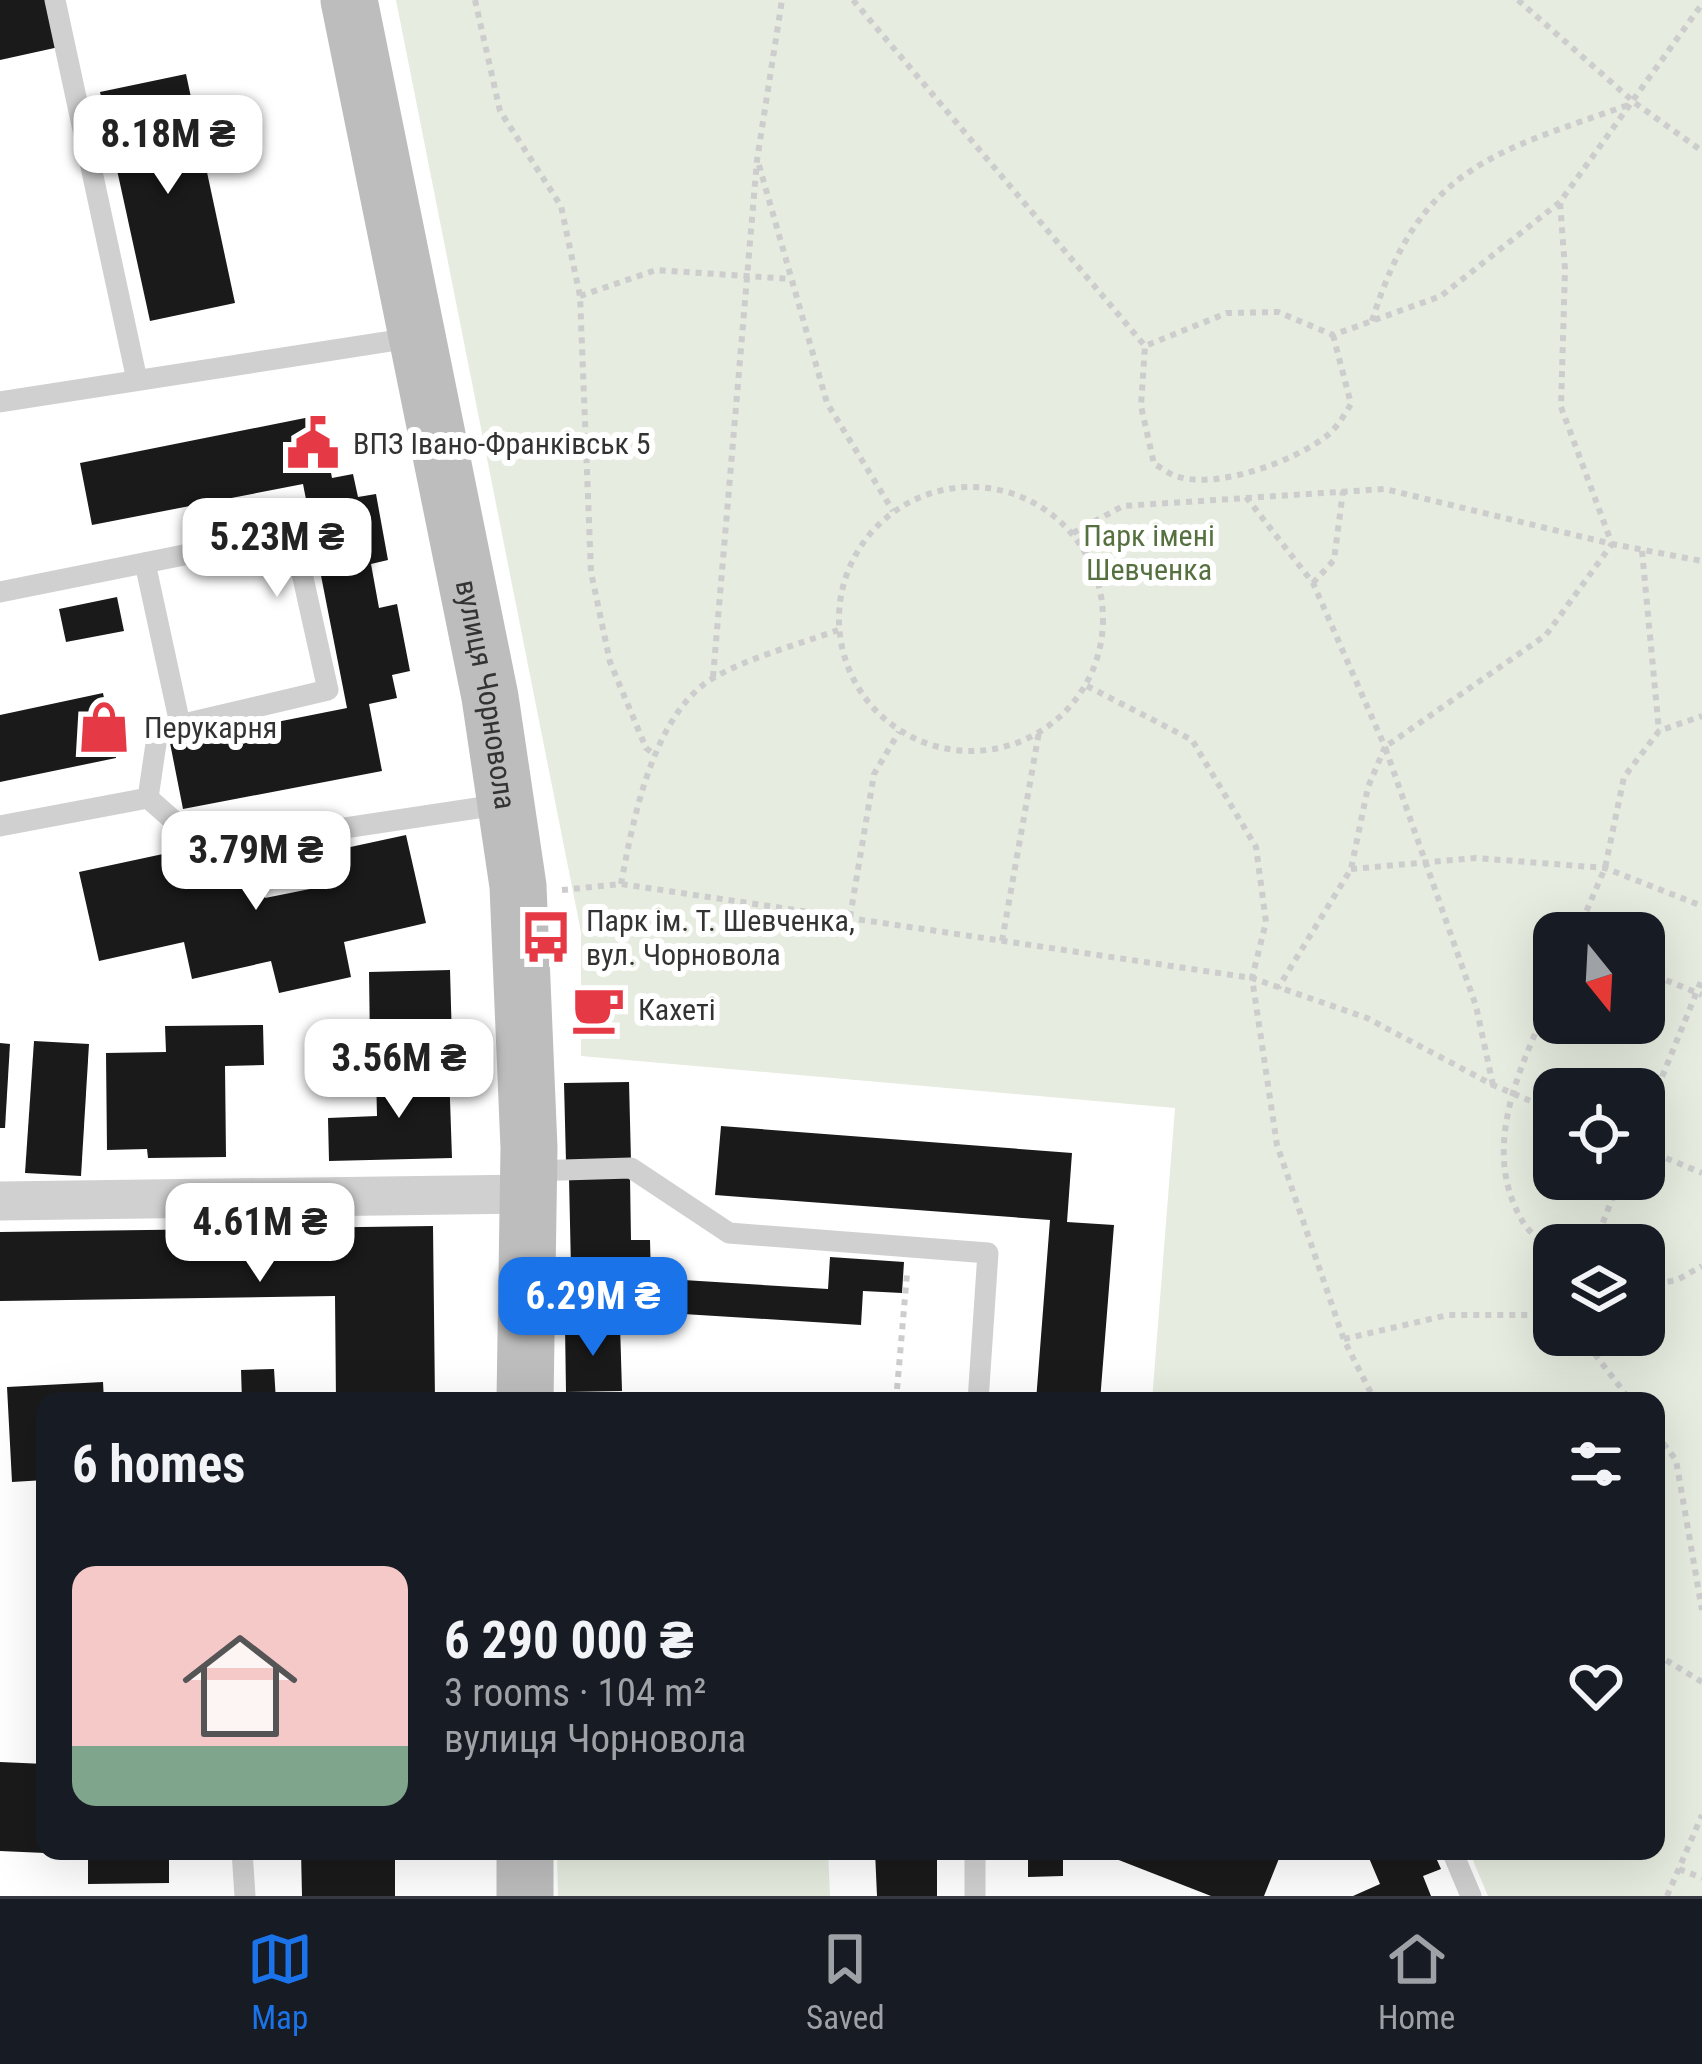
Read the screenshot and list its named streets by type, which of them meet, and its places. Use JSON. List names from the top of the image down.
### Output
{
  "streets": {
    "main road": ["вулиця Чорновола"]
  },
  "parks": ["Парк імені Шевченка"],
  "places": {
    "public building": ["ВПЗ Івано-Франківськ 5"],
    "shop": ["Перукарня"],
    "bus stop": ["Парк ім. Т. Шевченка, вул. Чорновола"],
    "cafe": ["Кахеті"]
  },
  "north": "bottom",
  "page": {
    "price": [
      "8.18M ₴",
      "5.23M ₴",
      "3.79M ₴",
      "3.56M ₴",
      "4.61M ₴",
      "6.29M ₴"
    ],
    "heading": "6 homes",
    "list": [
      {
        "name": "6 290 000 ₴",
        "note": "3 rooms · 104 m² · вулиця Чорновола"
      }
    ],
    "tabs": ["Map", "Saved", "Home"]
  }
}
